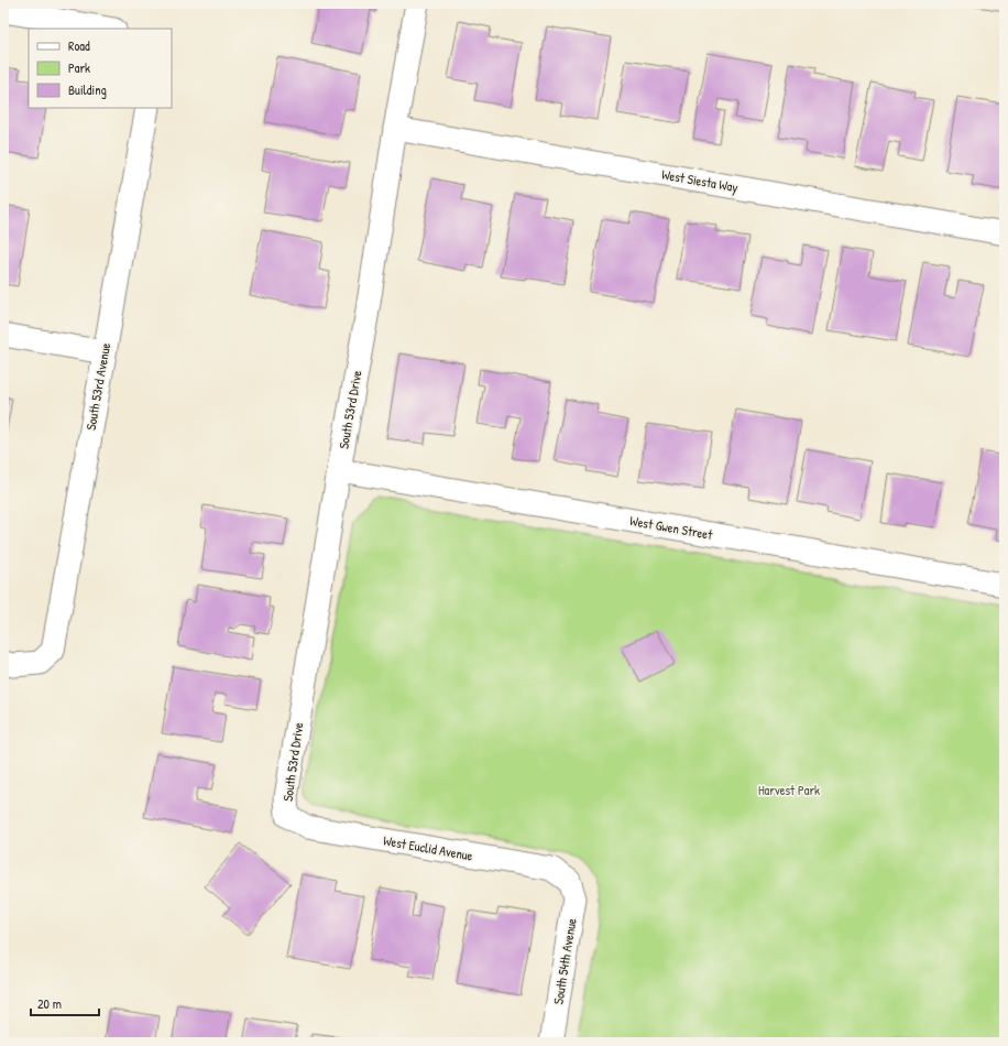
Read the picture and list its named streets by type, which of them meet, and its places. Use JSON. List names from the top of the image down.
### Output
{
  "streets": {
    "street": [
      "West Siesta Way",
      "South 53rd Avenue",
      "South 53rd Drive",
      "West Gwen Street",
      "West Euclid Avenue",
      "South 54th Avenue"
    ]
  },
  "crossings": [
    ["West Siesta Way", "South 53rd Drive"],
    ["South 53rd Drive", "West Gwen Street"],
    ["South 53rd Drive", "West Euclid Avenue"],
    ["West Euclid Avenue", "South 54th Avenue"]
  ],
  "parks": ["Harvest Park"],
  "legend": ["Road", "Park", "Building"],
  "scale_bar": "20 m"
}
